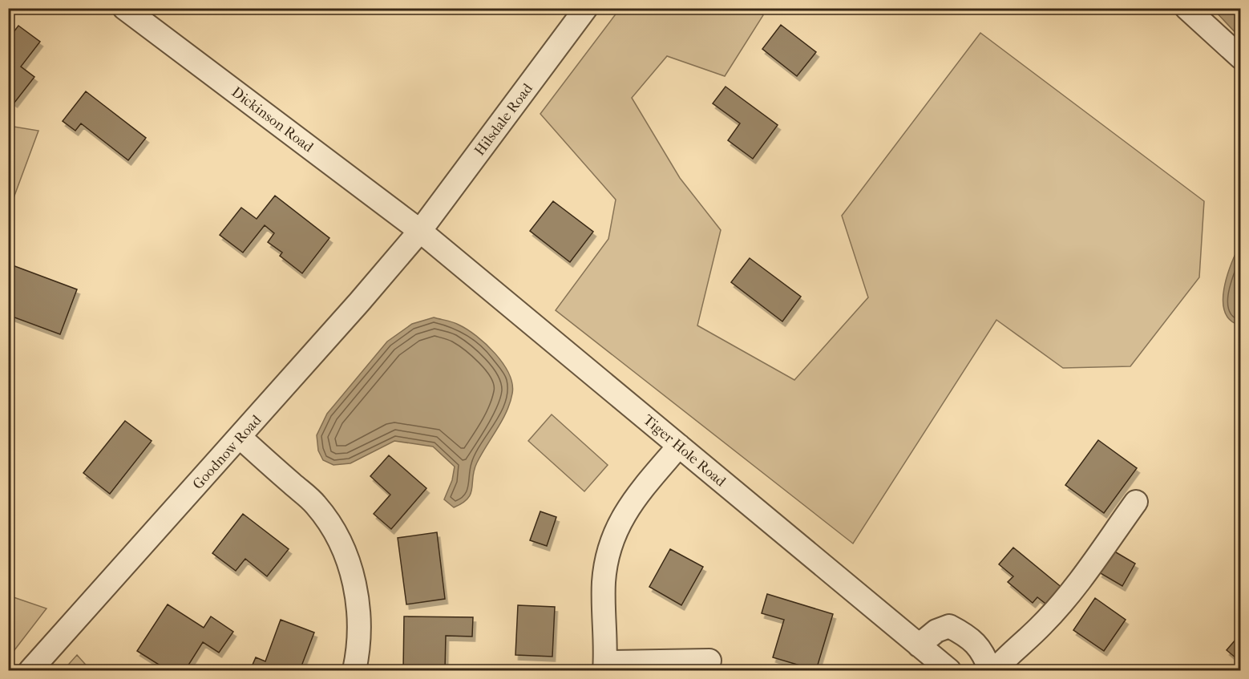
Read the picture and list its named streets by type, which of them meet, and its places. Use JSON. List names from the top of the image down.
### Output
{
  "streets": {
    "street": [
      "Dickinson Road",
      "Hilsdale Road",
      "Tiger Hole Road",
      "Goodnow Road"
    ]
  },
  "crossings": [
    ["Dickinson Road", "Hilsdale Road"],
    ["Dickinson Road", "Tiger Hole Road"],
    ["Dickinson Road", "Goodnow Road"],
    ["Hilsdale Road", "Tiger Hole Road"],
    ["Hilsdale Road", "Goodnow Road"],
    ["Tiger Hole Road", "Goodnow Road"]
  ]
}
